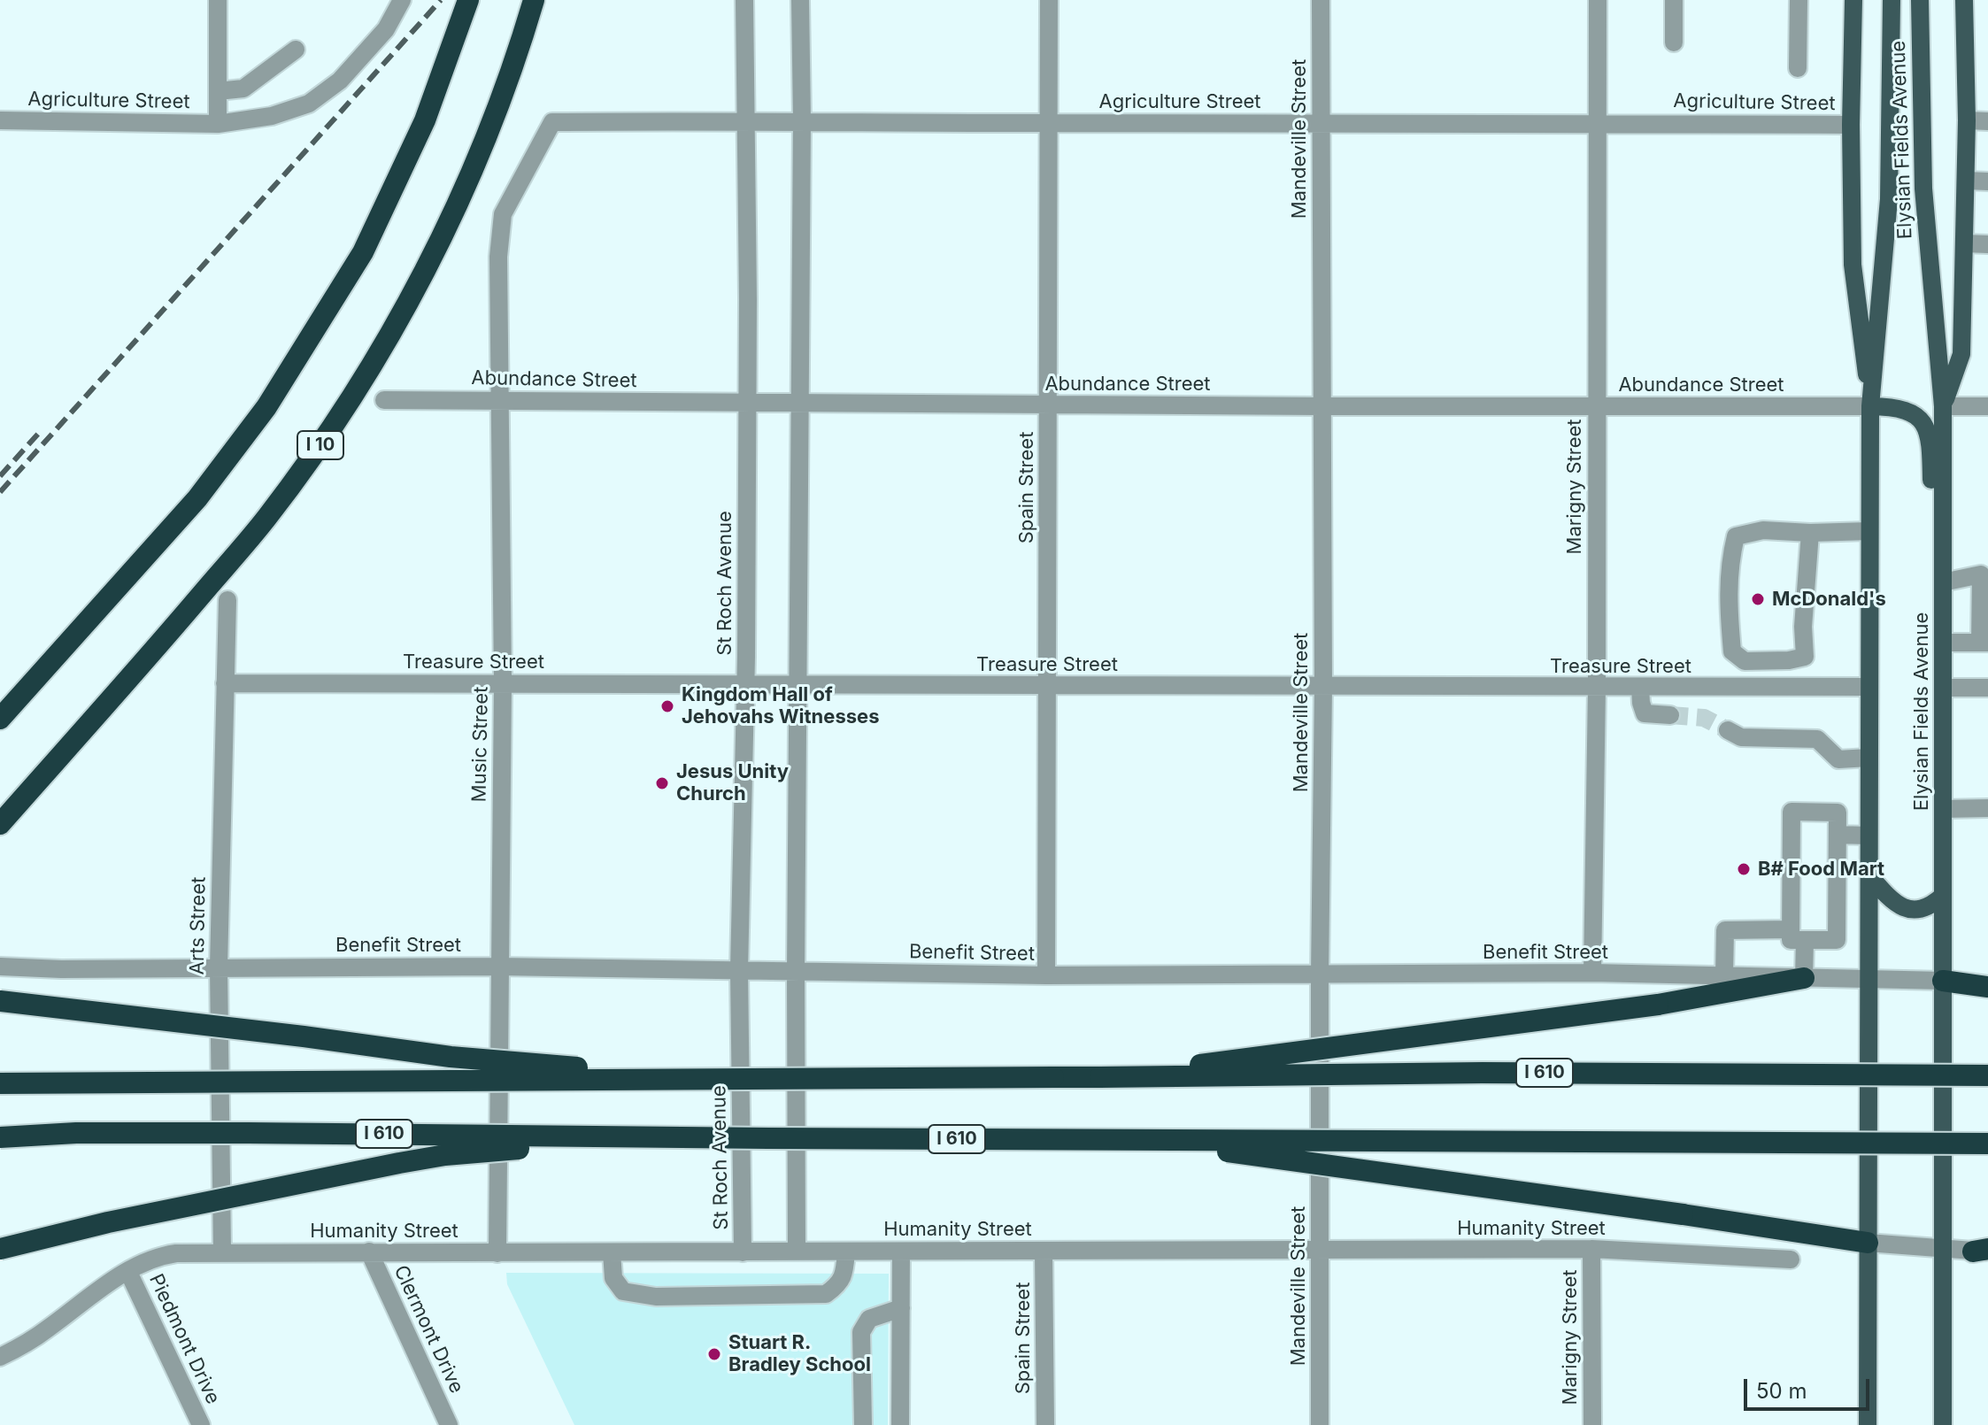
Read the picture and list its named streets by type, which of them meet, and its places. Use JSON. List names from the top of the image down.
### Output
{
  "streets": {
    "highway": ["I 10", "I 610"],
    "main road": ["Elysian Fields Avenue"],
    "street": [
      "Agriculture Street",
      "Mandeville Street",
      "Abundance Street",
      "Marigny Street",
      "Spain Street",
      "St Roch Avenue",
      "Treasure Street",
      "Music Street",
      "Arts Street",
      "Benefit Street",
      "Humanity Street",
      "Clermont Drive",
      "Piedmont Drive"
    ]
  },
  "crossings": [
    ["Agriculture Street", "Mandeville Street"],
    ["Agriculture Street", "Marigny Street"],
    ["Agriculture Street", "Spain Street"],
    ["Agriculture Street", "St Roch Avenue"],
    ["Agriculture Street", "Music Street"],
    ["Mandeville Street", "Abundance Street"],
    ["Mandeville Street", "Treasure Street"],
    ["Mandeville Street", "Benefit Street"],
    ["Mandeville Street", "Humanity Street"],
    ["Elysian Fields Avenue", "Abundance Street"],
    ["Elysian Fields Avenue", "Treasure Street"],
    ["Elysian Fields Avenue", "Benefit Street"],
    ["Abundance Street", "Marigny Street"],
    ["Abundance Street", "Spain Street"],
    ["Abundance Street", "St Roch Avenue"],
    ["Abundance Street", "Music Street"],
    ["Marigny Street", "Treasure Street"],
    ["Marigny Street", "Benefit Street"],
    ["Marigny Street", "Humanity Street"],
    ["Spain Street", "Treasure Street"],
    ["Spain Street", "Benefit Street"],
    ["Spain Street", "Humanity Street"],
    ["St Roch Avenue", "Treasure Street"],
    ["St Roch Avenue", "Benefit Street"],
    ["St Roch Avenue", "Humanity Street"],
    ["Treasure Street", "Music Street"],
    ["Treasure Street", "Arts Street"],
    ["Music Street", "Benefit Street"],
    ["Music Street", "Humanity Street"],
    ["Arts Street", "Benefit Street"],
    ["Arts Street", "Humanity Street"],
    ["Humanity Street", "Clermont Drive"],
    ["Humanity Street", "Piedmont Drive"]
  ],
  "places": [
    "McDonald's",
    "Kingdom Hall of Jehovahs Witnesses",
    "Jesus Unity Church",
    "B# Food Mart",
    "Stuart R. Bradley School"
  ],
  "scale_bar": "50 m"
}
